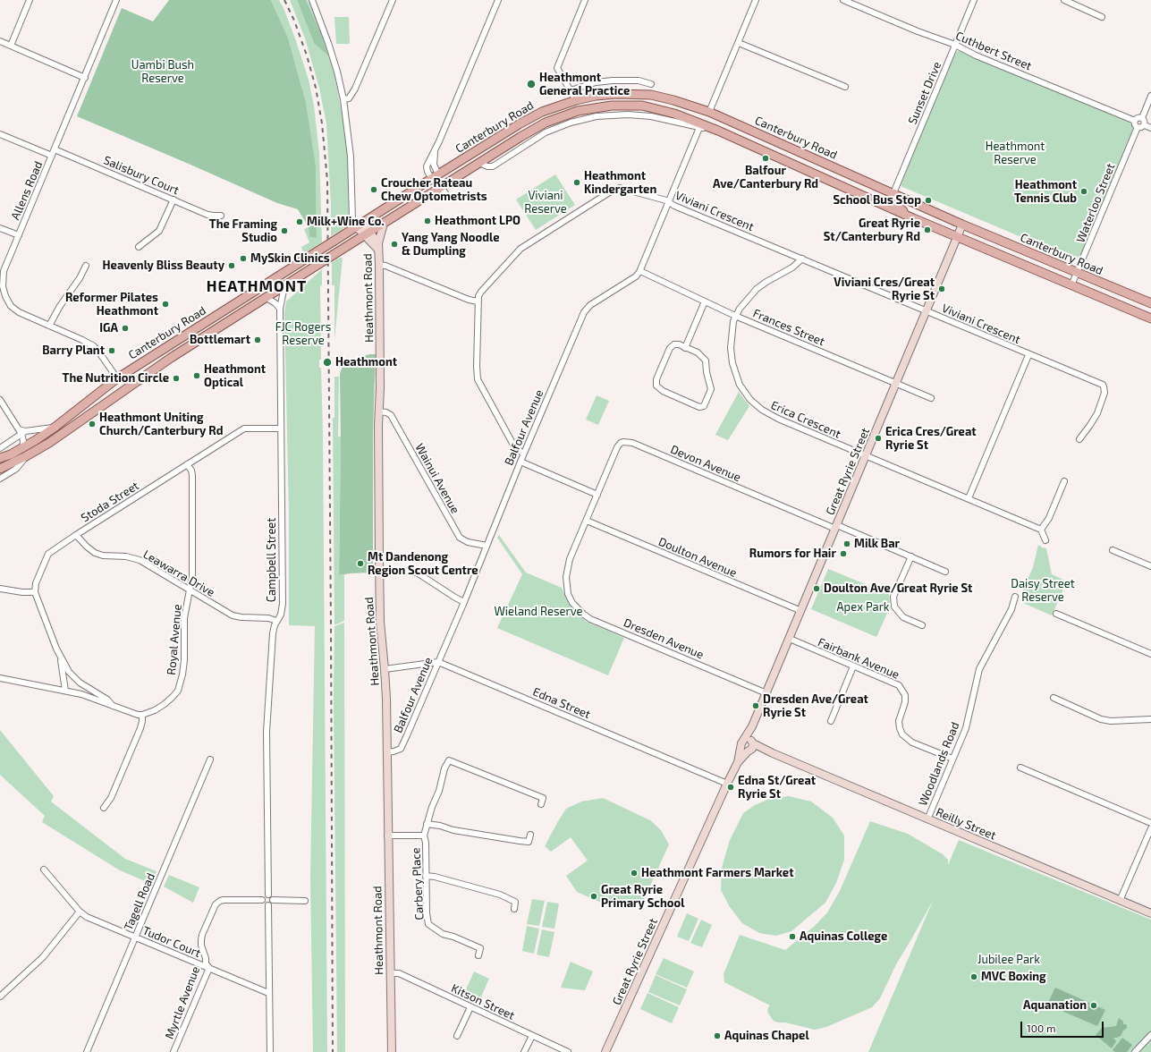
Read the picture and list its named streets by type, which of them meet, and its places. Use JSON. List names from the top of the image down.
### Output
{
  "streets": {
    "main road": ["Canterbury Road"],
    "street": [
      "Cuthbert Street",
      "Sunset Drive",
      "Salisbury Court",
      "Allens Road",
      "Waterloo Street",
      "Viviani Crescent",
      "Heathmont Road",
      "Frances Street",
      "Erica Crescent",
      "Balfour Avenue",
      "Devon Avenue",
      "Great Ryrie Street",
      "Wainui Avenue",
      "Stoda Street",
      "Doulton Avenue",
      "Campbell Street",
      "Leawarra Drive",
      "Dresden Avenue",
      "Royal Avenue",
      "Fairbank Avenue",
      "Edna Street",
      "Woodlands Road",
      "Reilly Street",
      "Carbery Place",
      "Tagell Road",
      "Tudor Court",
      "Kitson Street",
      "Myrtle Avenue"
    ]
  },
  "crossings": [
    ["Cuthbert Street", "Sunset Drive"],
    ["Cuthbert Street", "Waterloo Street"],
    ["Sunset Drive", "Canterbury Road"],
    ["Canterbury Road", "Allens Road"],
    ["Canterbury Road", "Waterloo Street"],
    ["Canterbury Road", "Heathmont Road"],
    ["Canterbury Road", "Balfour Avenue"],
    ["Canterbury Road", "Great Ryrie Street"],
    ["Canterbury Road", "Campbell Street"],
    ["Salisbury Court", "Allens Road"],
    ["Viviani Crescent", "Erica Crescent"],
    ["Viviani Crescent", "Balfour Avenue"],
    ["Viviani Crescent", "Great Ryrie Street"],
    ["Heathmont Road", "Balfour Avenue"],
    ["Heathmont Road", "Wainui Avenue"],
    ["Heathmont Road", "Carbery Place"],
    ["Heathmont Road", "Kitson Street"],
    ["Frances Street", "Erica Crescent"],
    ["Frances Street", "Balfour Avenue"],
    ["Frances Street", "Great Ryrie Street"],
    ["Erica Crescent", "Great Ryrie Street"],
    ["Balfour Avenue", "Wainui Avenue"],
    ["Balfour Avenue", "Edna Street"],
    ["Devon Avenue", "Great Ryrie Street"],
    ["Great Ryrie Street", "Doulton Avenue"],
    ["Great Ryrie Street", "Dresden Avenue"],
    ["Great Ryrie Street", "Fairbank Avenue"],
    ["Great Ryrie Street", "Edna Street"],
    ["Great Ryrie Street", "Reilly Street"],
    ["Stoda Street", "Campbell Street"],
    ["Stoda Street", "Leawarra Drive"],
    ["Stoda Street", "Royal Avenue"],
    ["Doulton Avenue", "Dresden Avenue"],
    ["Campbell Street", "Leawarra Drive"],
    ["Campbell Street", "Myrtle Avenue"],
    ["Leawarra Drive", "Royal Avenue"],
    ["Fairbank Avenue", "Woodlands Road"],
    ["Woodlands Road", "Reilly Street"],
    ["Tagell Road", "Tudor Court"],
    ["Tudor Court", "Myrtle Avenue"]
  ],
  "districts": ["HEATHMONT"],
  "parks": [
    "Uambi Bush Reserve",
    "Heathmont Reserve",
    "Viviani Reserve",
    "FJC Rogers Reserve",
    "Daisy Street Reserve",
    "Apex Park",
    "Wieland Reserve",
    "Jubilee Park"
  ],
  "places": [
    "Heathmont General Practice",
    "Balfour Ave/Canterbury Rd",
    "Heathmont Kindergarten",
    "Croucher Rateau Chew Optometrists",
    "Heathmont Tennis Club",
    "School Bus Stop",
    "Heathmont LPO",
    "Milk+Wine Co.",
    "Great Ryrie St/Canterbury Rd",
    "The Framing Studio",
    "Yang Yang Noodle & Dumpling",
    "MySkin Clinics",
    "Heavenly Bliss Beauty",
    "Viviani Cres/Great Ryrie St",
    "Reformer Pilates Heathmont",
    "IGA",
    "Bottlemart",
    "Barry Plant",
    "Heathmont",
    "Heathmont Optical",
    "The Nutrition Circle",
    "Heathmont Uniting Church/Canterbury Rd",
    "Erica Cres/Great Ryrie St",
    "Milk Bar",
    "Rumors for Hair",
    "Mt Dandenong Region Scout Centre",
    "Doulton Ave/Great Ryrie St",
    "Dresden Ave/Great Ryrie St",
    "Edna St/Great Ryrie St",
    "Heathmont Farmers Market",
    "Great Ryrie Primary School",
    "Aquinas College",
    "MVC Boxing",
    "Aquanation",
    "Aquinas Chapel"
  ],
  "scale_bar": "100 m"
}
